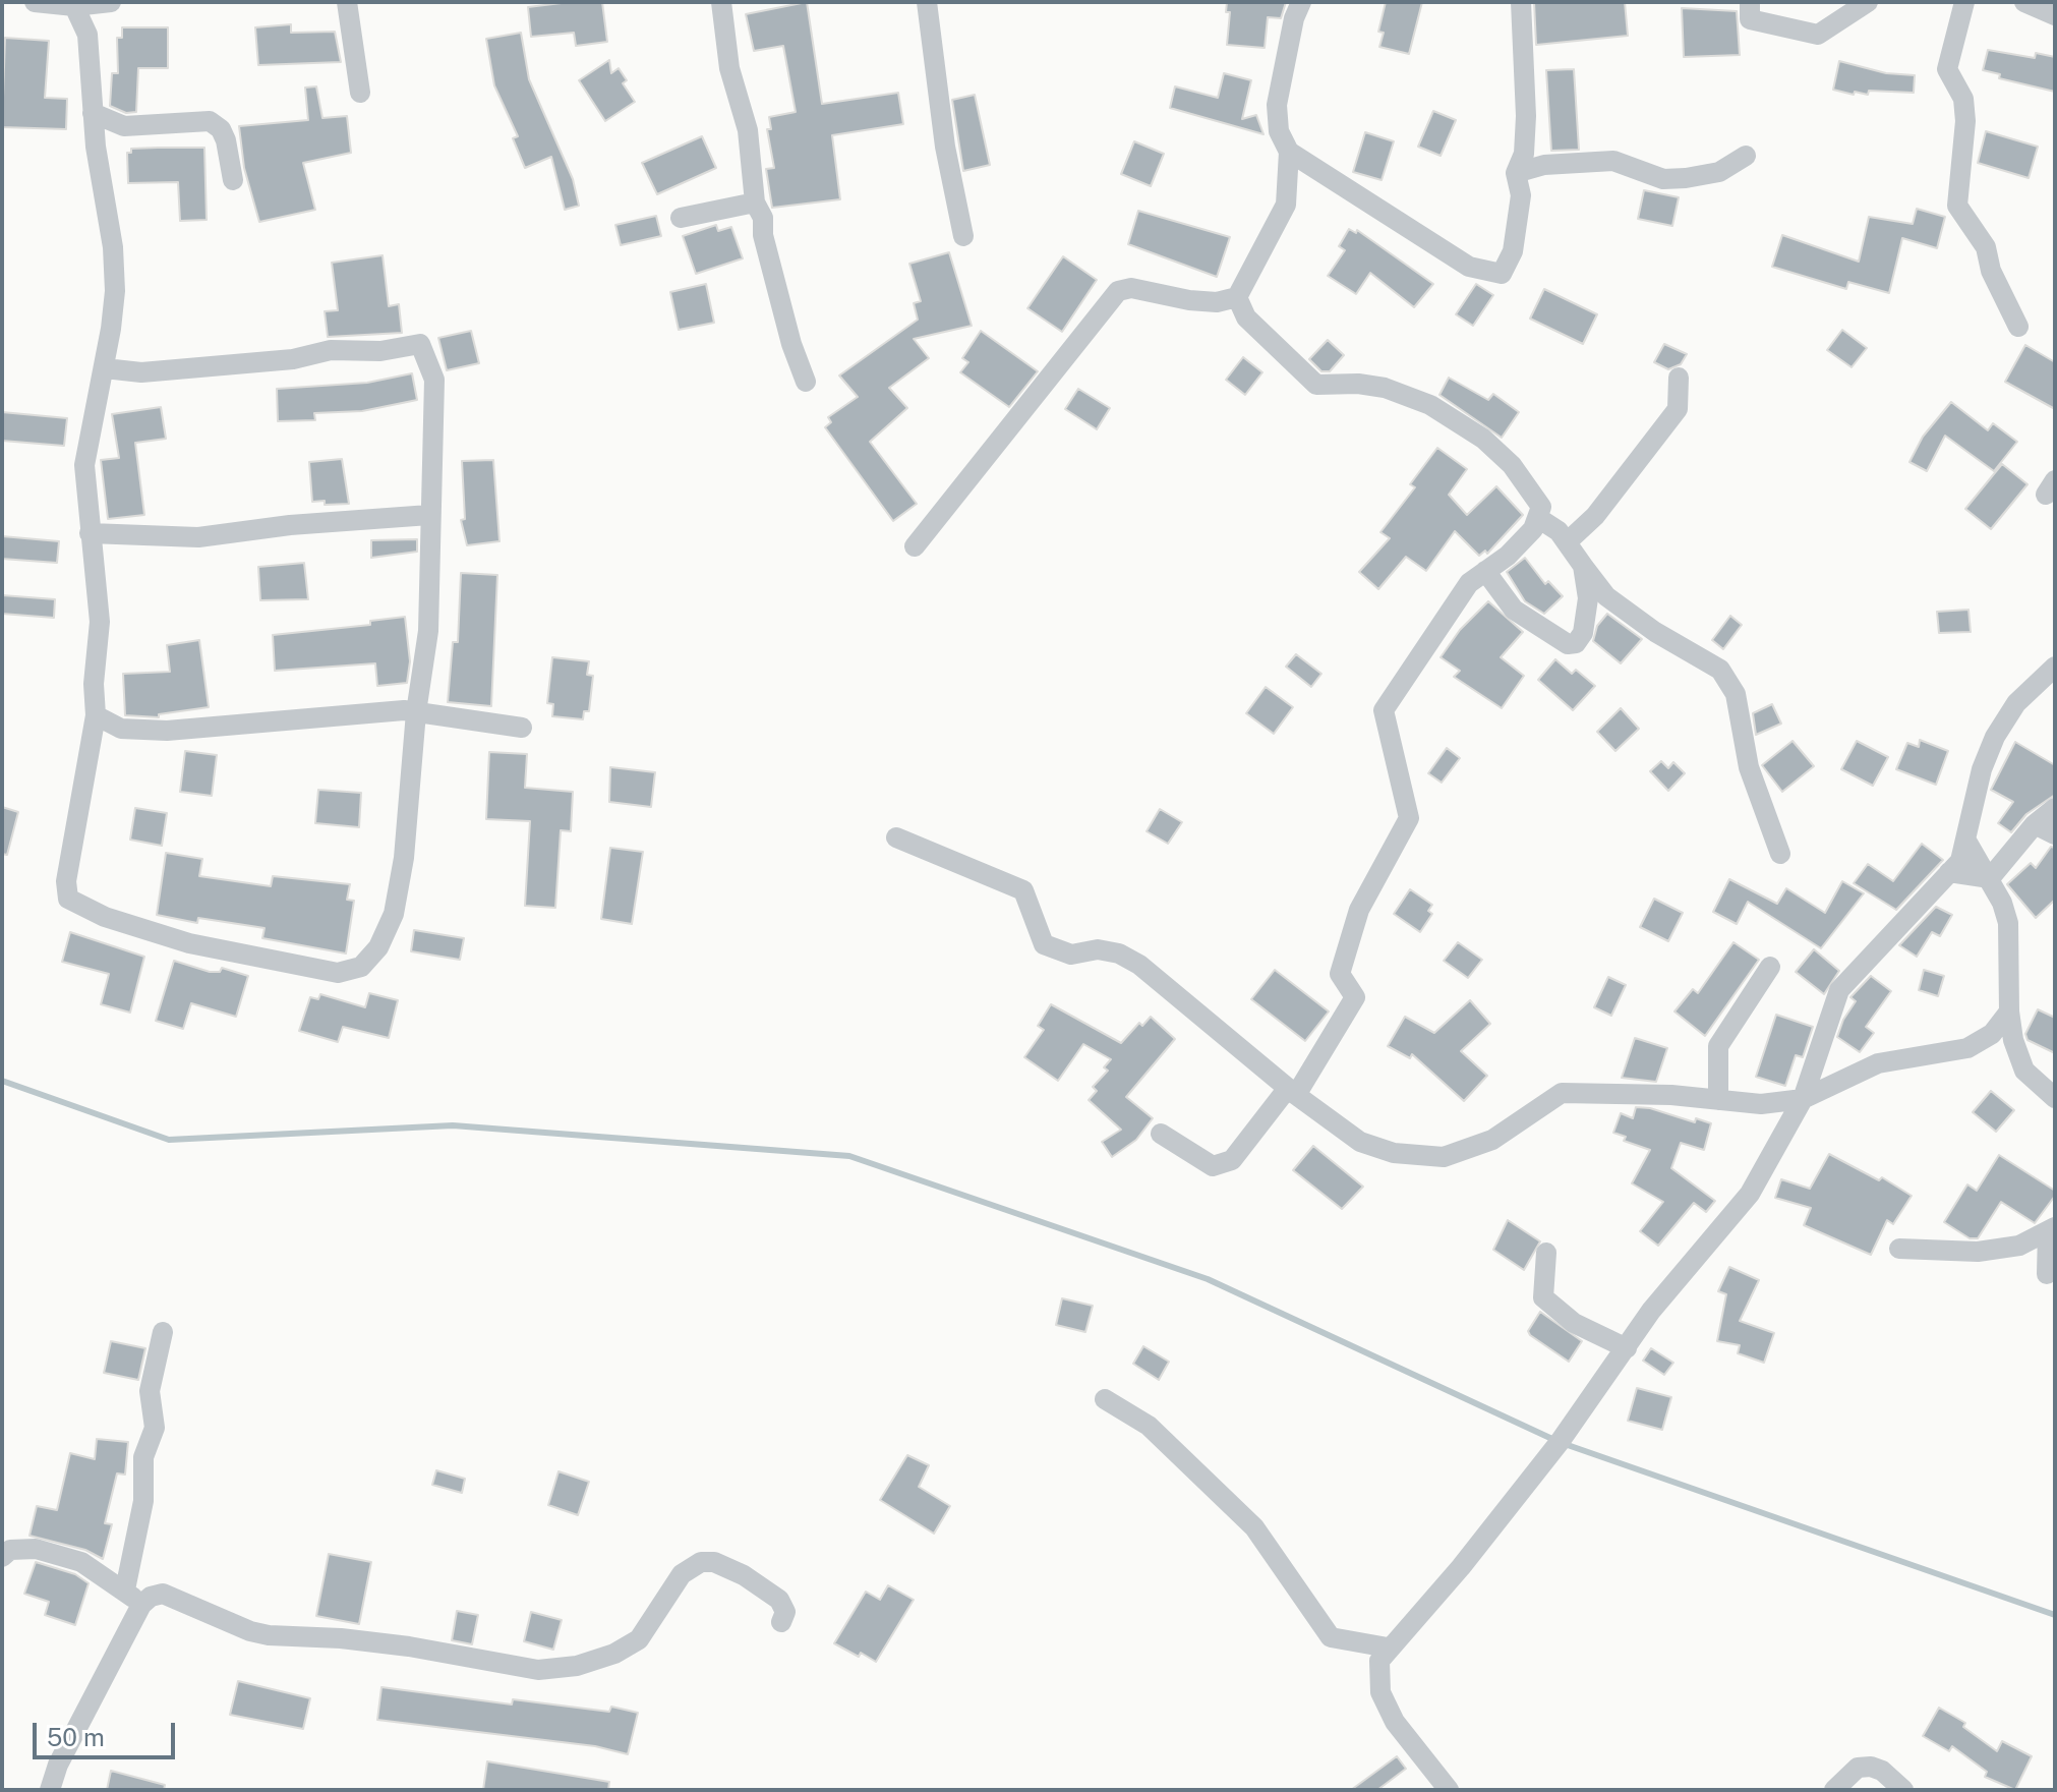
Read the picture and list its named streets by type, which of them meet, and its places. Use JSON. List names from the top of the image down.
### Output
{
  "scale_bar": "50 m"
}
